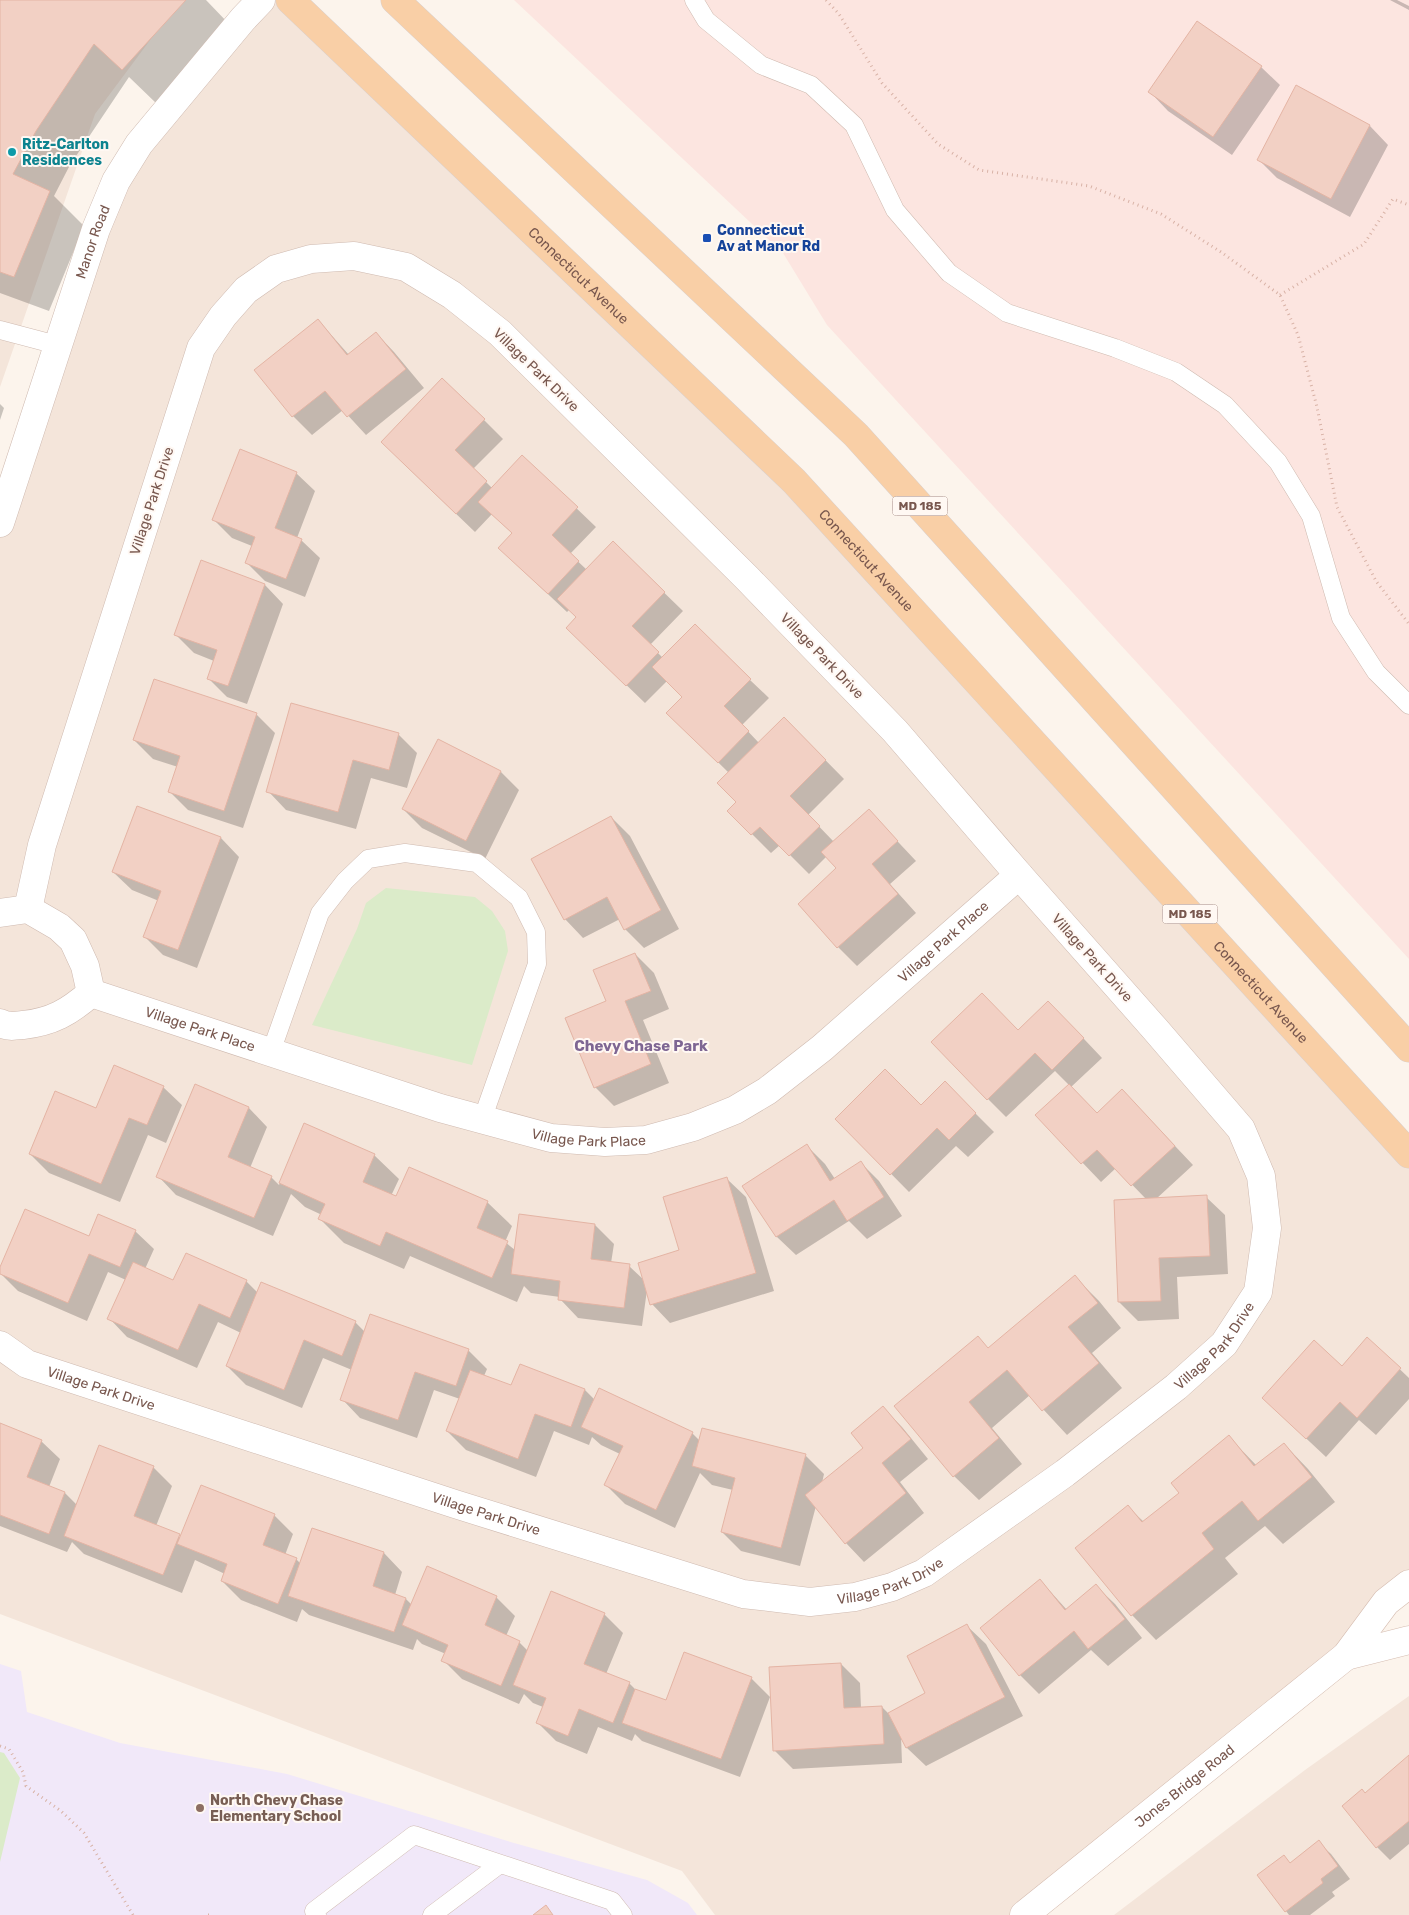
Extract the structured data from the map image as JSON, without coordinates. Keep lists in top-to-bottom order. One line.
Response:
{"streets":{"main road":["Connecticut Avenue","MD 185"],"street":["Manor Road","Village Park Drive","Village Park Place","Jones Bridge Road"]},"crossings":[["Village Park Drive","Village Park Place"]],"districts":["Chevy Chase Park"],"places":{"other":["Ritz-Carlton Residences","North Chevy Chase Elementary School"],"transit":["Connecticut Av at Manor Rd"]}}
